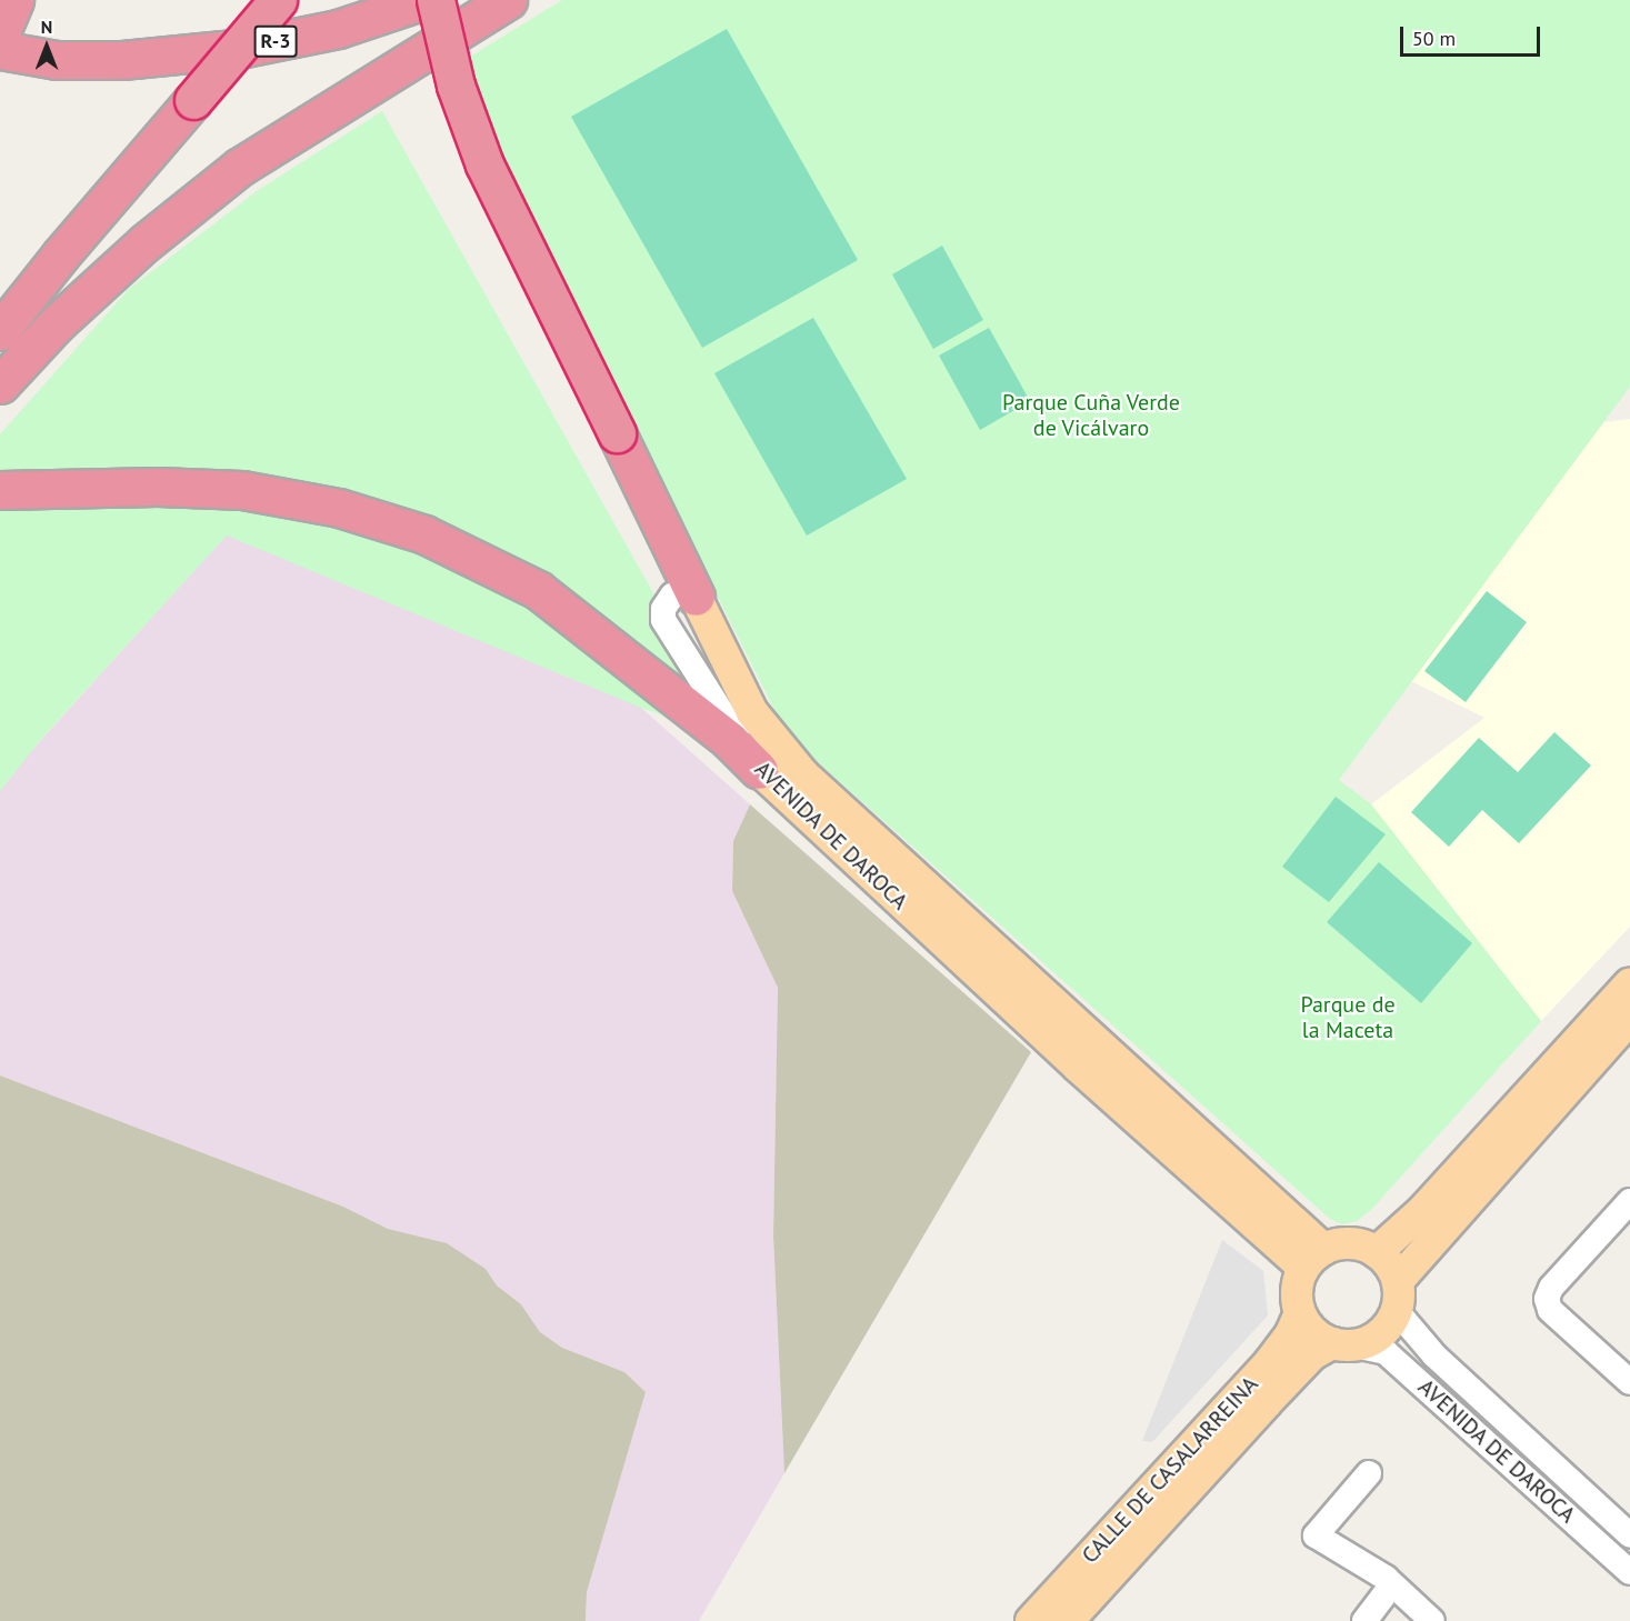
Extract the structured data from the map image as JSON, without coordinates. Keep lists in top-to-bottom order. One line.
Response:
{"streets":{"highway":["R-3"],"main road":["AVENIDA DE DAROCA","CALLE DE CASALARREINA"]},"crossings":[["AVENIDA DE DAROCA","CALLE DE CASALARREINA"]],"parks":["Parque Cuña Verde de Vicálvaro","Parque de la Maceta"],"scale_bar":"50 m","north":"top"}
